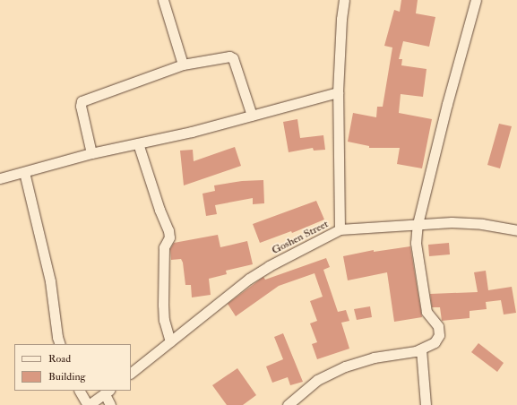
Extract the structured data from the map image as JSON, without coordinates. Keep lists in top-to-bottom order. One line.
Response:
{"streets":{"street":["Goshen Street"]},"legend":["Road","Building"]}
